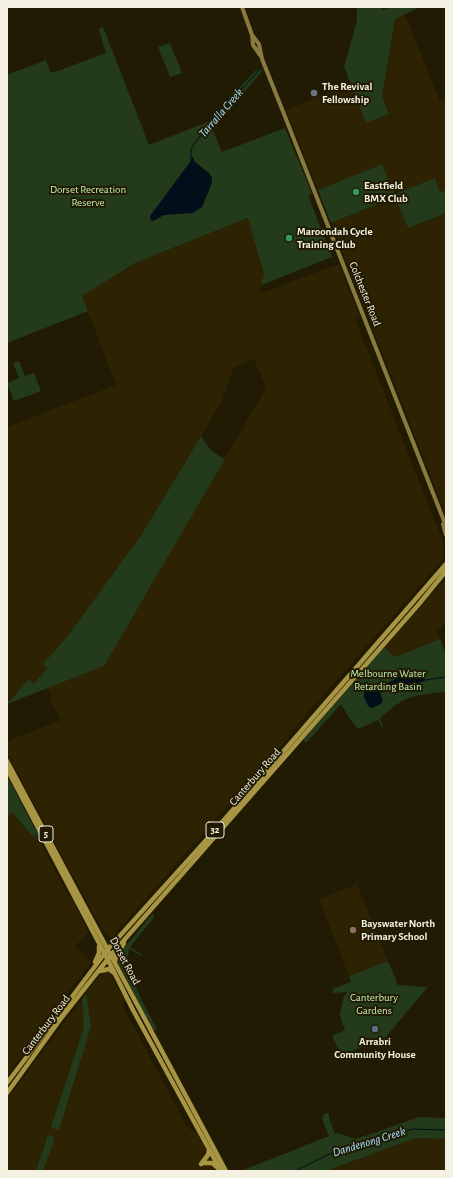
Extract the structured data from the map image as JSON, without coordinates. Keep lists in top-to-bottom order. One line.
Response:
{"streets":{"main road":["Colchester Road","Canterbury Road","32","5","Dorset Road"]},"crossings":[["Canterbury Road","Dorset Road"]],"water":["Tarralla Creek","Dandenong Creek"],"parks":["Dorset Recreation Reserve","Melbourne Water Retarding Basin","Canterbury Gardens"],"places":["The Revival Fellowship","Eastfield BMX Club","Maroondah Cycle Training Club","Bayswater North Primary School","Arrabri Community House"]}
